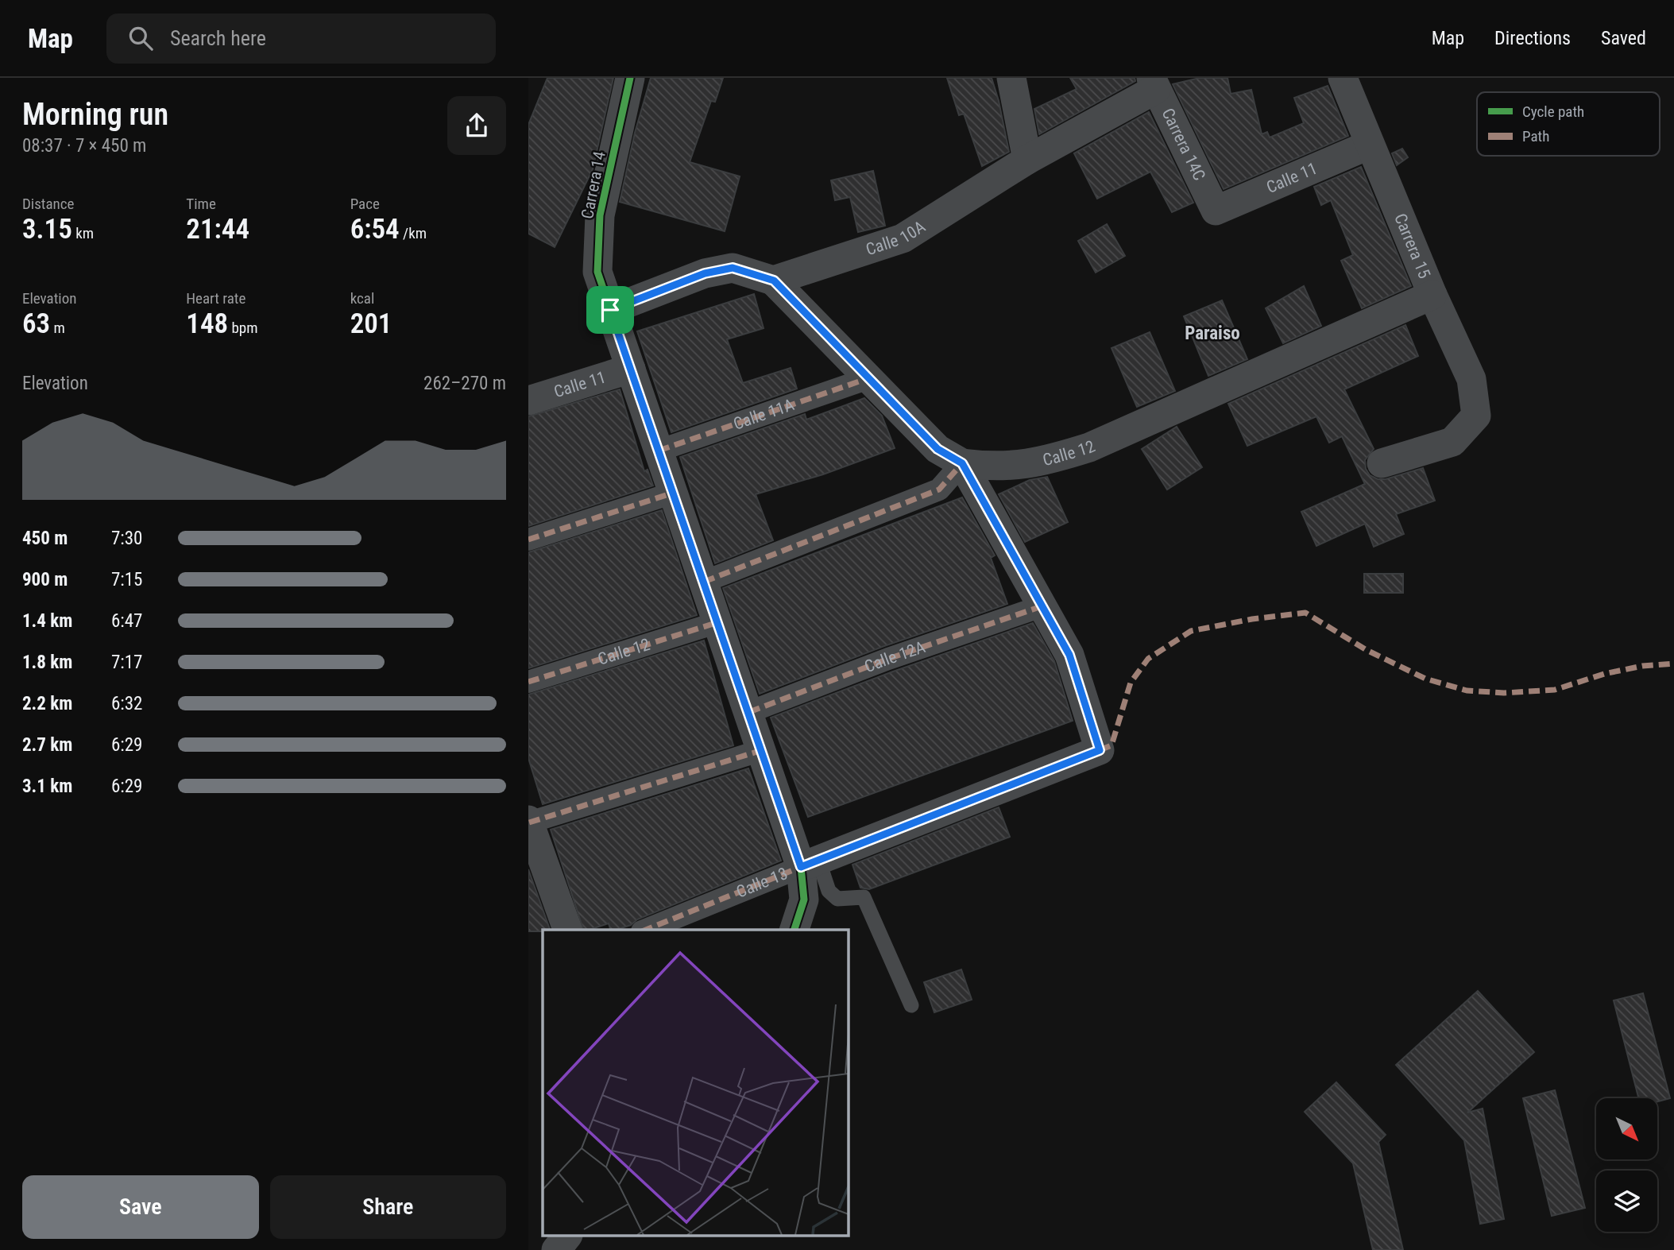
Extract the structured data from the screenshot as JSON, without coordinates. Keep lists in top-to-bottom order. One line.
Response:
{"streets":{"street":["Carrera 14C","Calle 11","Carrera 14","Calle 10A","Carrera 15","Calle 11A","Calle 12","Calle 12A","Calle 13"]},"crossings":[["Carrera 14C","Calle 11"],["Carrera 14C","Calle 10A"],["Calle 11","Carrera 14"],["Calle 11","Carrera 15"],["Carrera 14","Calle 11A"],["Carrera 14","Calle 12"],["Carrera 14","Calle 12A"],["Carrera 14","Calle 13"],["Carrera 15","Calle 12"],["Calle 12A","Calle 13"]],"districts":["Paraiso"],"legend":["Cycle path","Path"],"north":"bottom right","page":{"header":"Map","search":"Search here","nav":["Map","Directions","Saved"],"heading":["Morning run","08:37 · 7 × 450 m"],"stats":[["Distance","3.15 km"],["Time","21:44"],["Pace","6:54 /km"],["Elevation","63 m"],["Heart rate","148 bpm"],["kcal","201"]],"chart":["Elevation","262–270 m"],"list":[{"name":"450 m","note":"7:30"},{"name":"900 m","note":"7:15"},{"name":"1.4 km","note":"6:47"},{"name":"1.8 km","note":"7:17"},{"name":"2.2 km","note":"6:32"},{"name":"2.7 km","note":"6:29"},{"name":"3.1 km","note":"6:29"}],"buttons":["Save","Share"]}}
